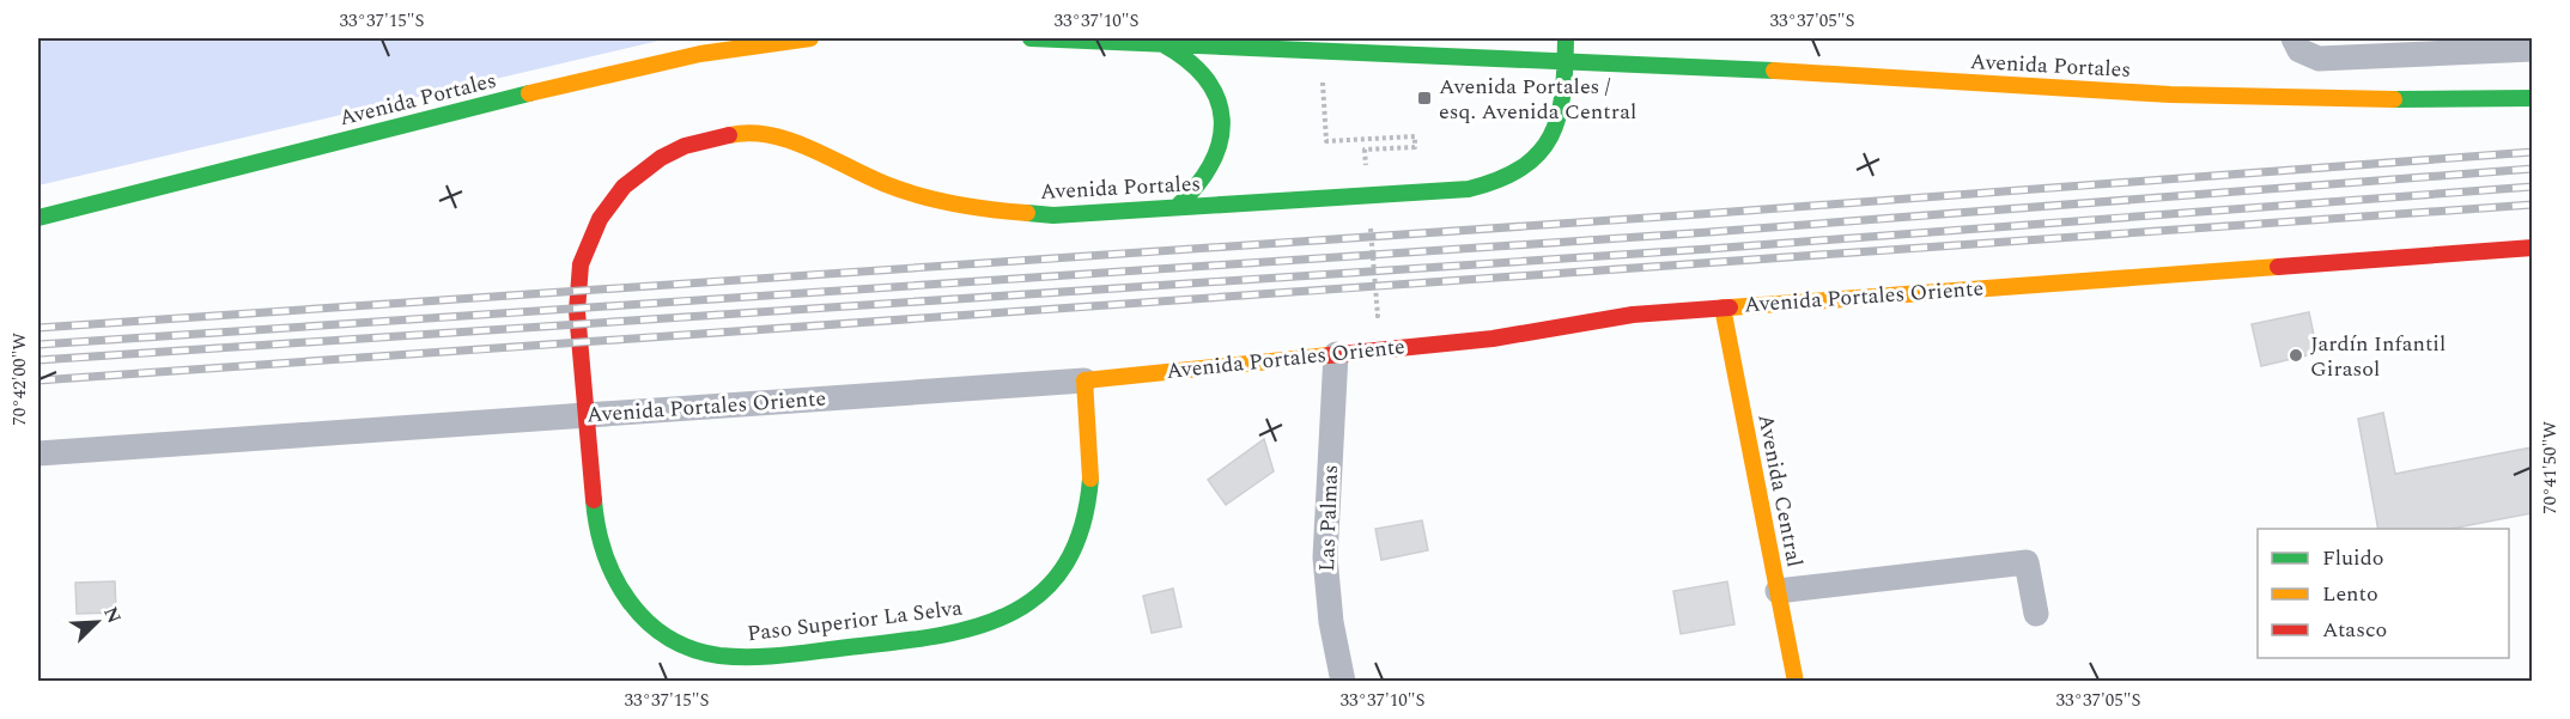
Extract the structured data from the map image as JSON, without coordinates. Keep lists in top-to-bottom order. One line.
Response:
{"streets":{"street":["Avenida Portales","Avenida Portales Oriente","Avenida Central","Las Palmas","Paso Superior La Selva"]},"crossings":[["Avenida Portales","Paso Superior La Selva"],["Avenida Portales Oriente","Avenida Central"],["Avenida Portales Oriente","Las Palmas"],["Avenida Portales Oriente","Paso Superior La Selva"]],"places":{"transit":["Avenida Portales / esq. Avenida Central"],"other":["Jardín Infantil Girasol"]},"legend":["Fluido","Lento","Atasco"],"north":"top right","coordinates":["33°37'15\"S","33°37'10\"S","33°37'05\"S","70°42'00\"W","70°41'50\"W"]}
